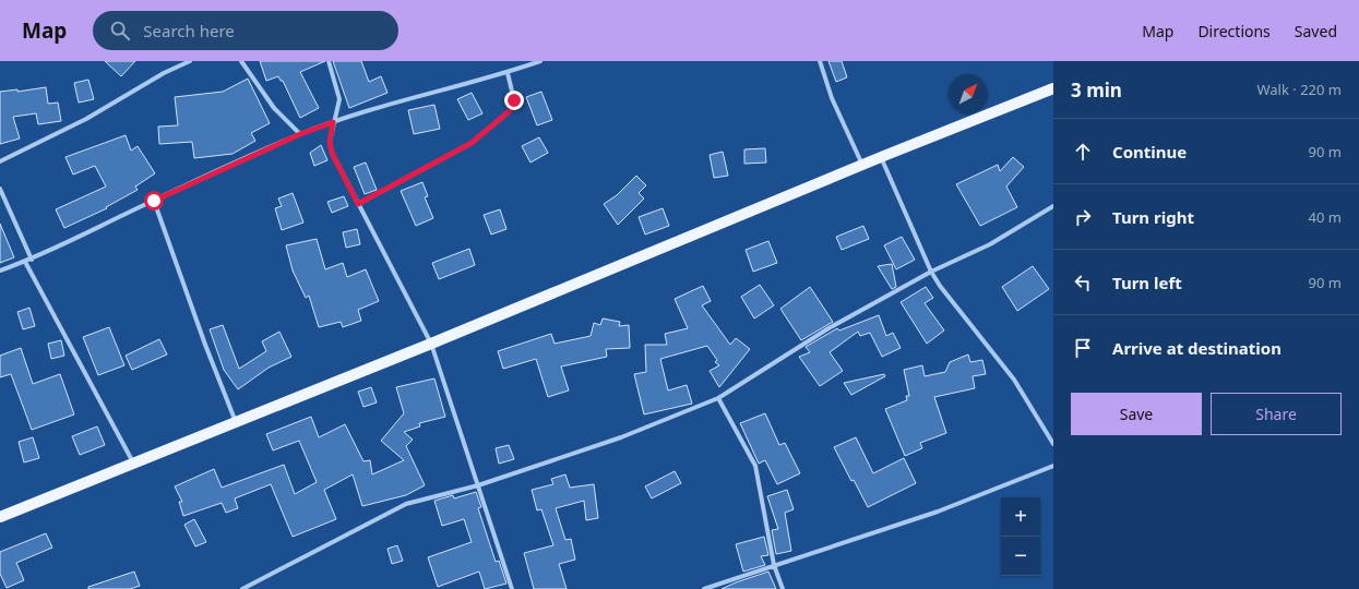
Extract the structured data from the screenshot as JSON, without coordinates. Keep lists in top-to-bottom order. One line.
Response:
{"north":"top right","page":{"header":"Map","search":"Search here","nav":["Map","Directions","Saved"],"heading":["3 min","Walk · 220 m"],"list":[["Continue","90 m"],["Turn right","40 m"],["Turn left","90 m"],"Arrive at destination"],"buttons":["Save","Share"],"map_buttons":["+","−"]}}
